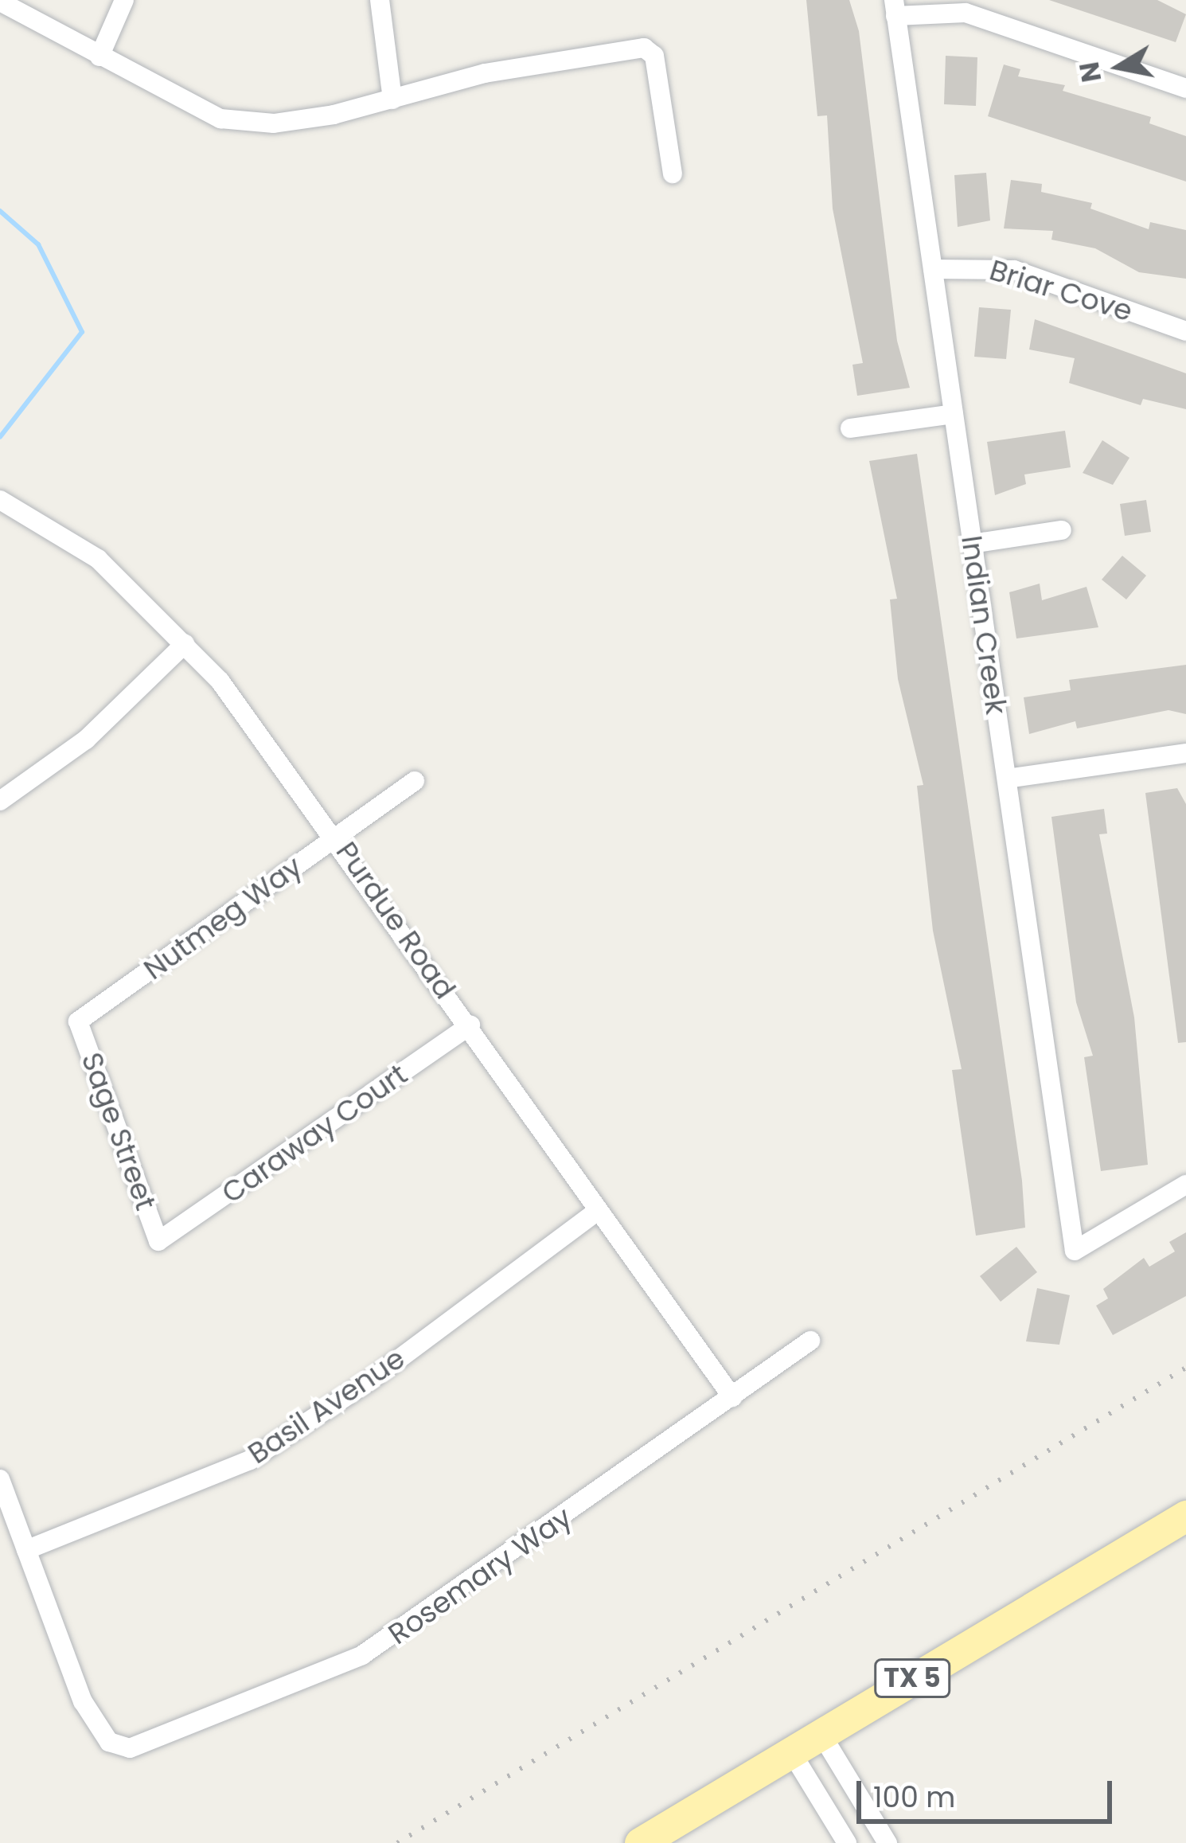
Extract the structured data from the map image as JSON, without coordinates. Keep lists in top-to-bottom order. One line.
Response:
{"streets":{"main road":["TX 5"],"street":["Briar Cove","Indian Creek","Nutmeg Way","Purdue Road","Sage Street","Caraway Court","Basil Avenue","Rosemary Way"]},"crossings":[["Briar Cove","Indian Creek"],["Nutmeg Way","Purdue Road"],["Nutmeg Way","Sage Street"],["Purdue Road","Caraway Court"],["Purdue Road","Basil Avenue"],["Purdue Road","Rosemary Way"],["Sage Street","Caraway Court"],["Basil Avenue","Rosemary Way"]],"scale_bar":"100 m","north":"left"}
